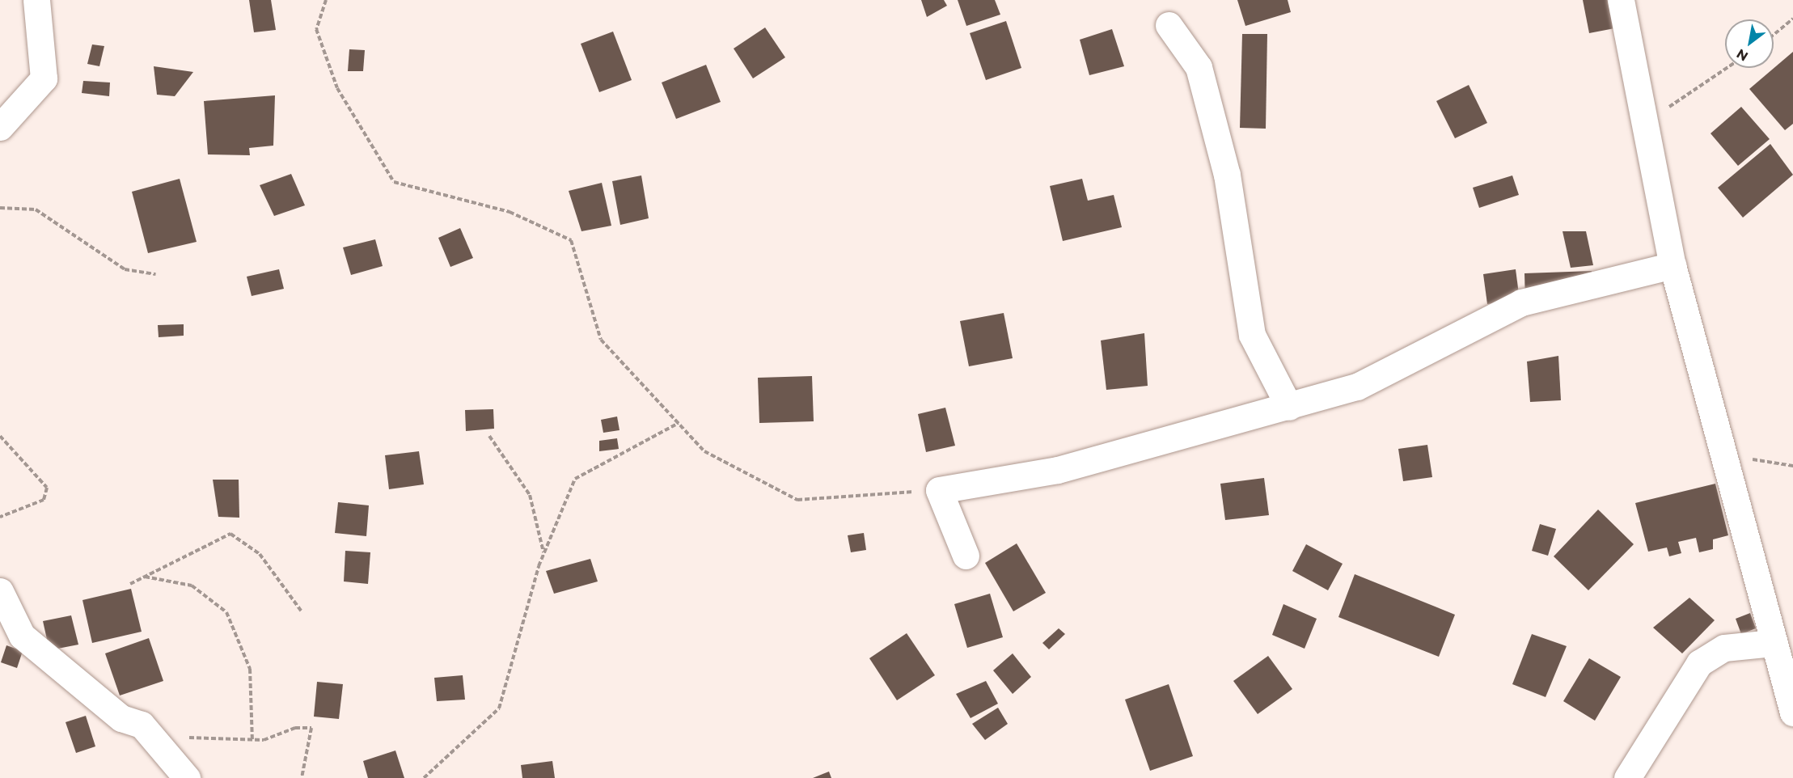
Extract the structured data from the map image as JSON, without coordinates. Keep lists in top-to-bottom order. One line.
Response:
{"north":"bottom left"}
